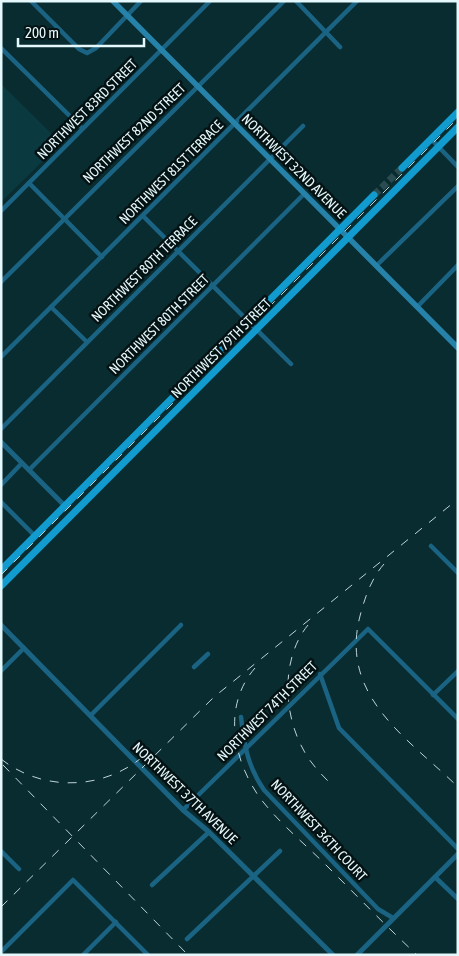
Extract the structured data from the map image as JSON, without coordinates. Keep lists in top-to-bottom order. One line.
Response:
{"streets":{"main road":["NORTHWEST 32ND AVENUE","NORTHWEST 79TH STREET"],"street":["NORTHWEST 83RD STREET","NORTHWEST 82ND STREET","NORTHWEST 81ST TERRACE","NORTHWEST 80TH TERRACE","NORTHWEST 80TH STREET","NORTHWEST 74TH STREET","NORTHWEST 37TH AVENUE","NORTHWEST 36TH COURT"]},"crossings":[["NORTHWEST 83RD STREET","NORTHWEST 32ND AVENUE"],["NORTHWEST 82ND STREET","NORTHWEST 32ND AVENUE"],["NORTHWEST 32ND AVENUE","NORTHWEST 81ST TERRACE"],["NORTHWEST 32ND AVENUE","NORTHWEST 80TH TERRACE"],["NORTHWEST 32ND AVENUE","NORTHWEST 80TH STREET"],["NORTHWEST 32ND AVENUE","NORTHWEST 79TH STREET"],["NORTHWEST 74TH STREET","NORTHWEST 37TH AVENUE"],["NORTHWEST 74TH STREET","NORTHWEST 36TH COURT"]],"scale_bar":"200 m"}
